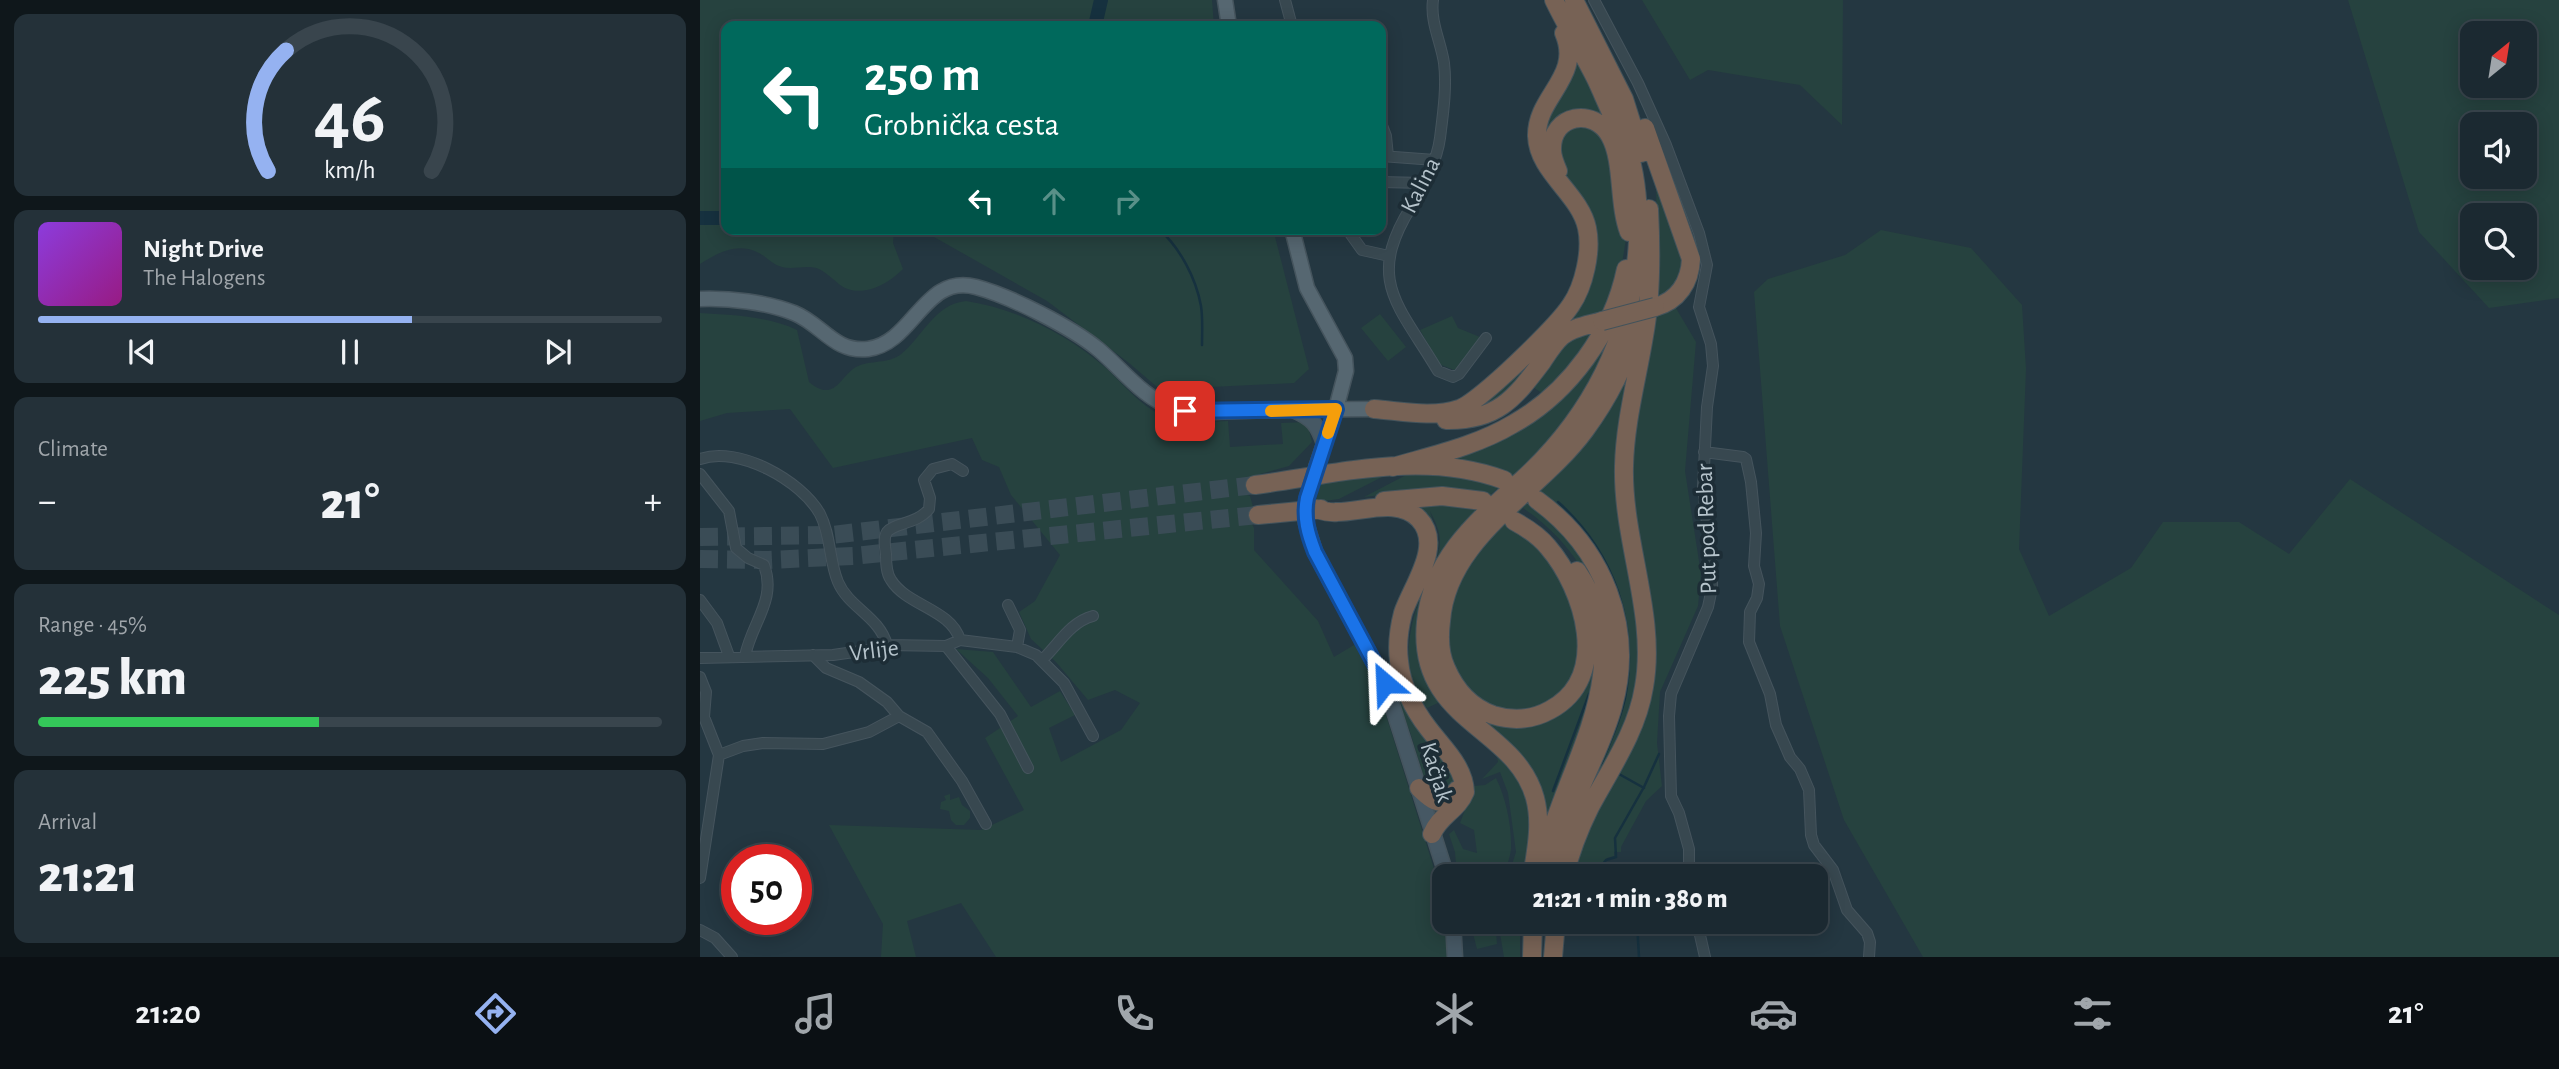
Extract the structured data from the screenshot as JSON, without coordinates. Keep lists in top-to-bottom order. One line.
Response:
{"streets":{"main road":["Kačjak"],"street":["Kalina","Put pod Rebar","Vrlije"]},"north":"top right","page":{"turn":["250 m","Grobnička cesta"],"song":["Night Drive","The Halogens"],"tile":["Climate",["Range · 45%","225 km"],["Arrival","21:21"]],"heat":["−","21°","+"],"limit":"50","trip":"21:21 · 1 min · 380 m","tabs":["21:20","21°"],"gauge":["46","km/h"]}}
